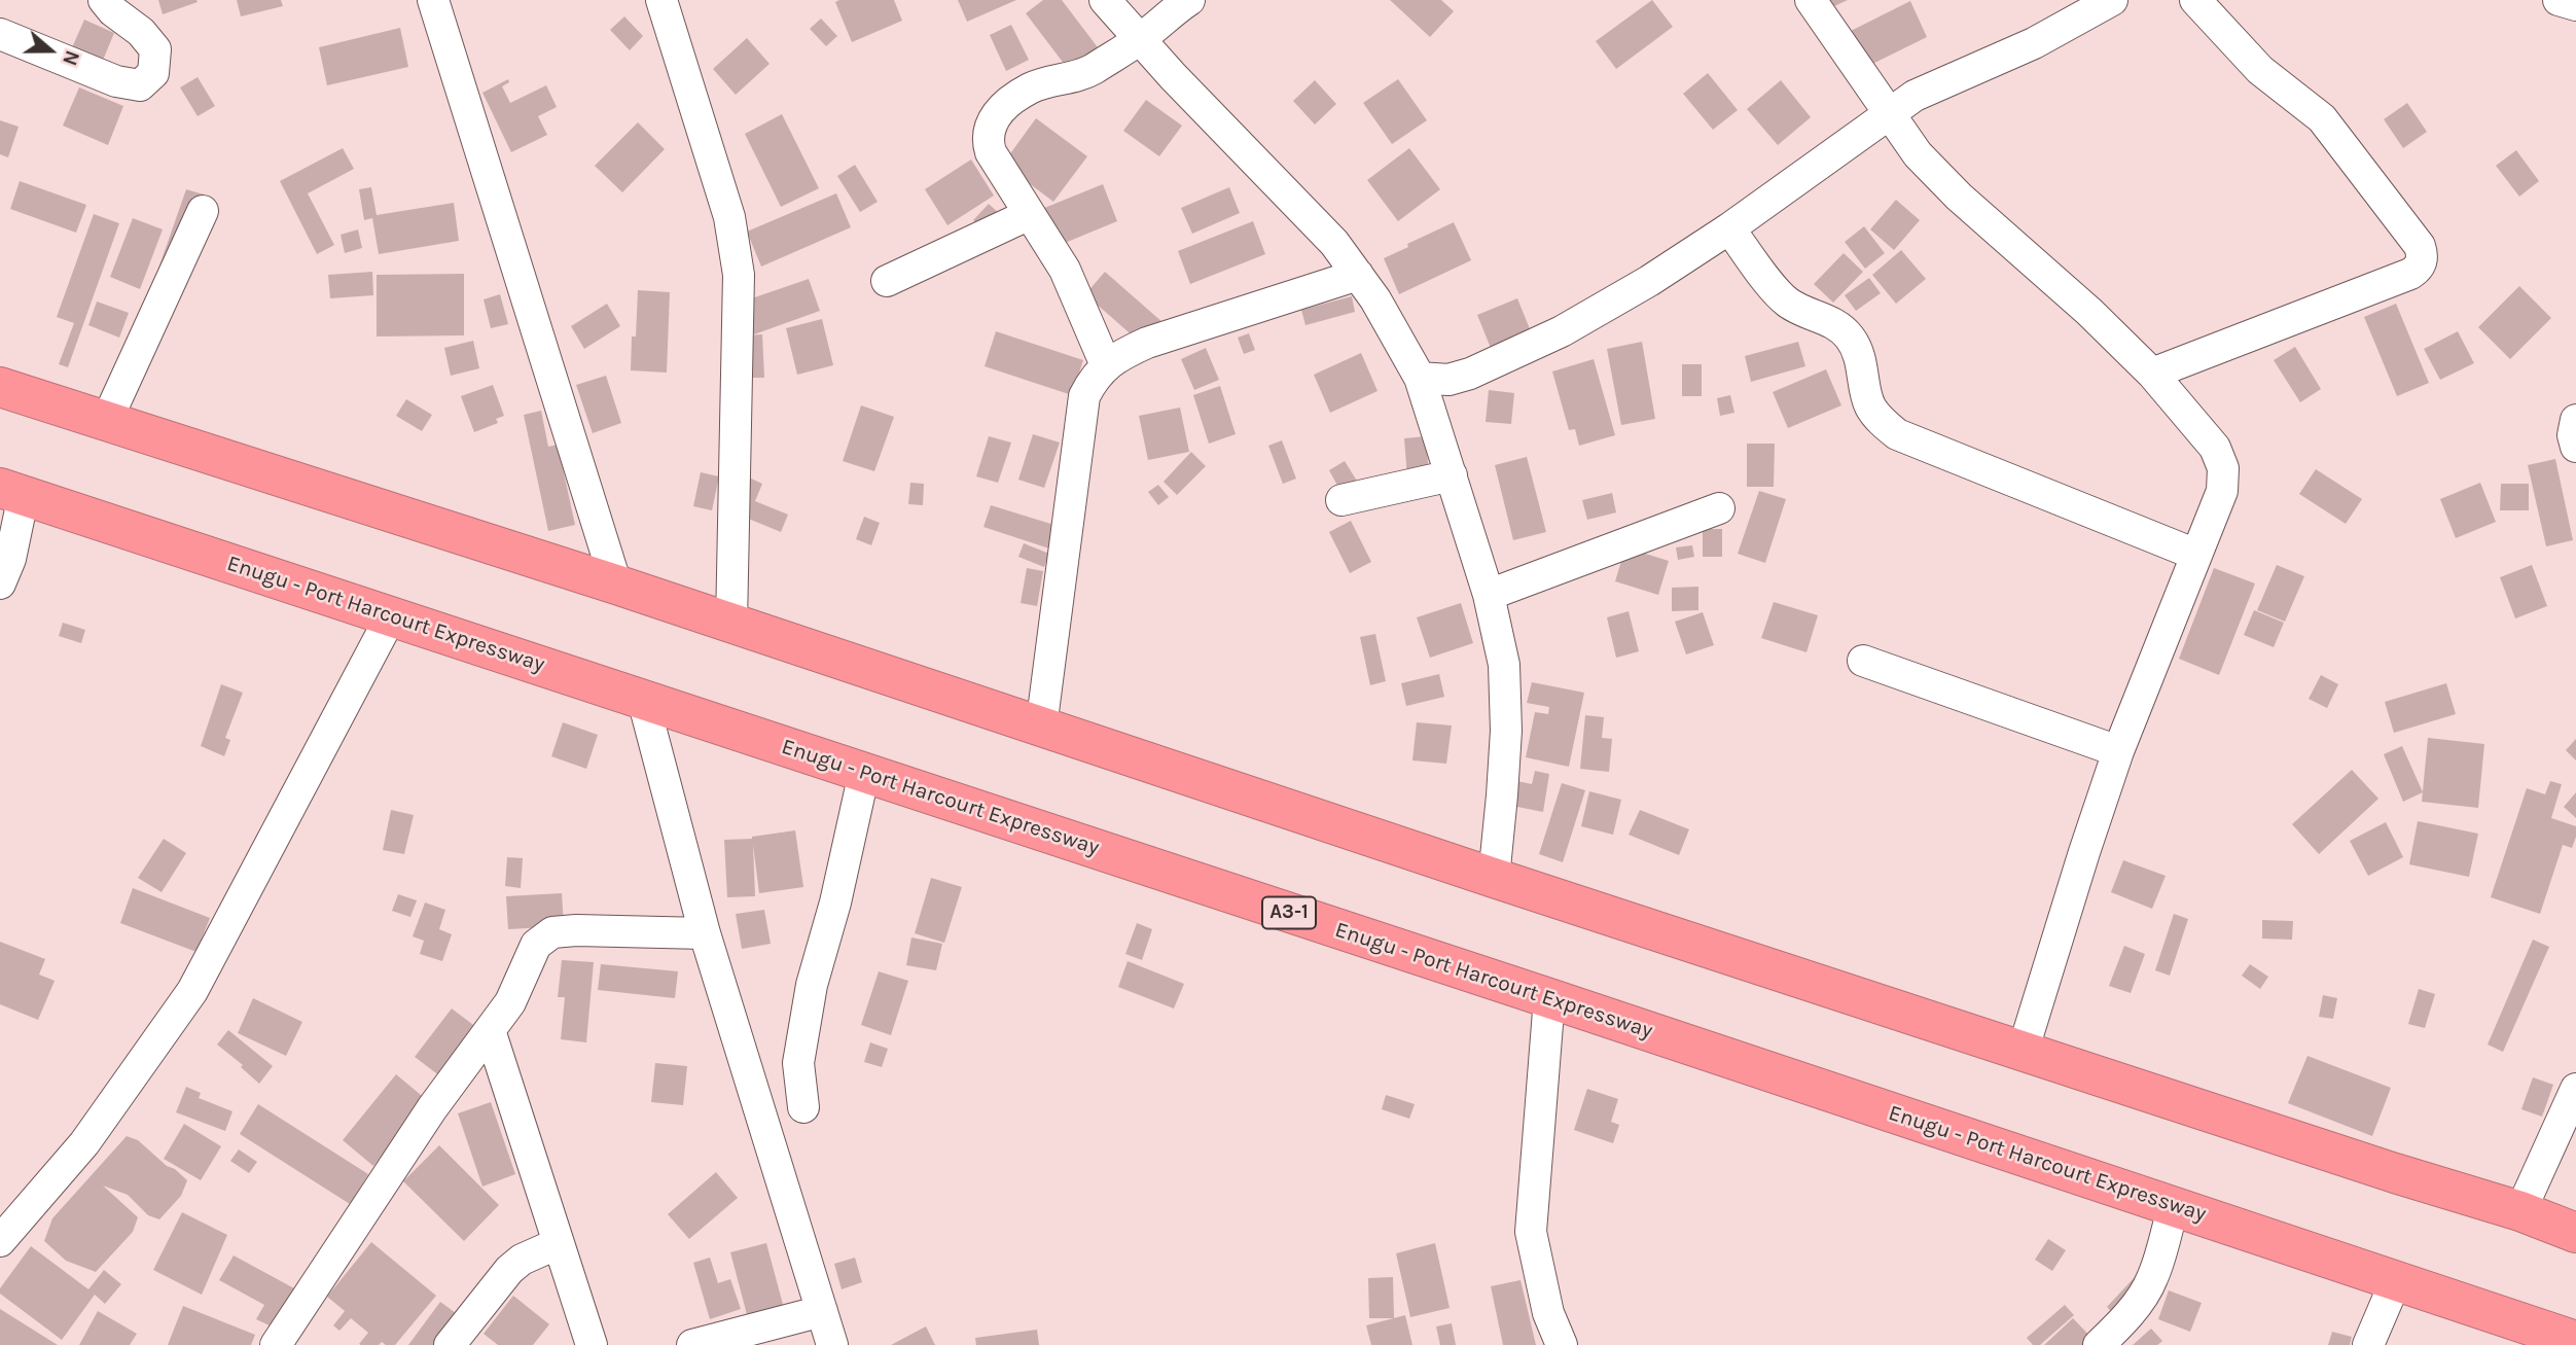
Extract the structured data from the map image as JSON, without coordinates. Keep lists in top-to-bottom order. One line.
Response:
{"streets":{"highway":["Enugu - Port Harcourt Expressway","A3-1"]},"north":"right"}
